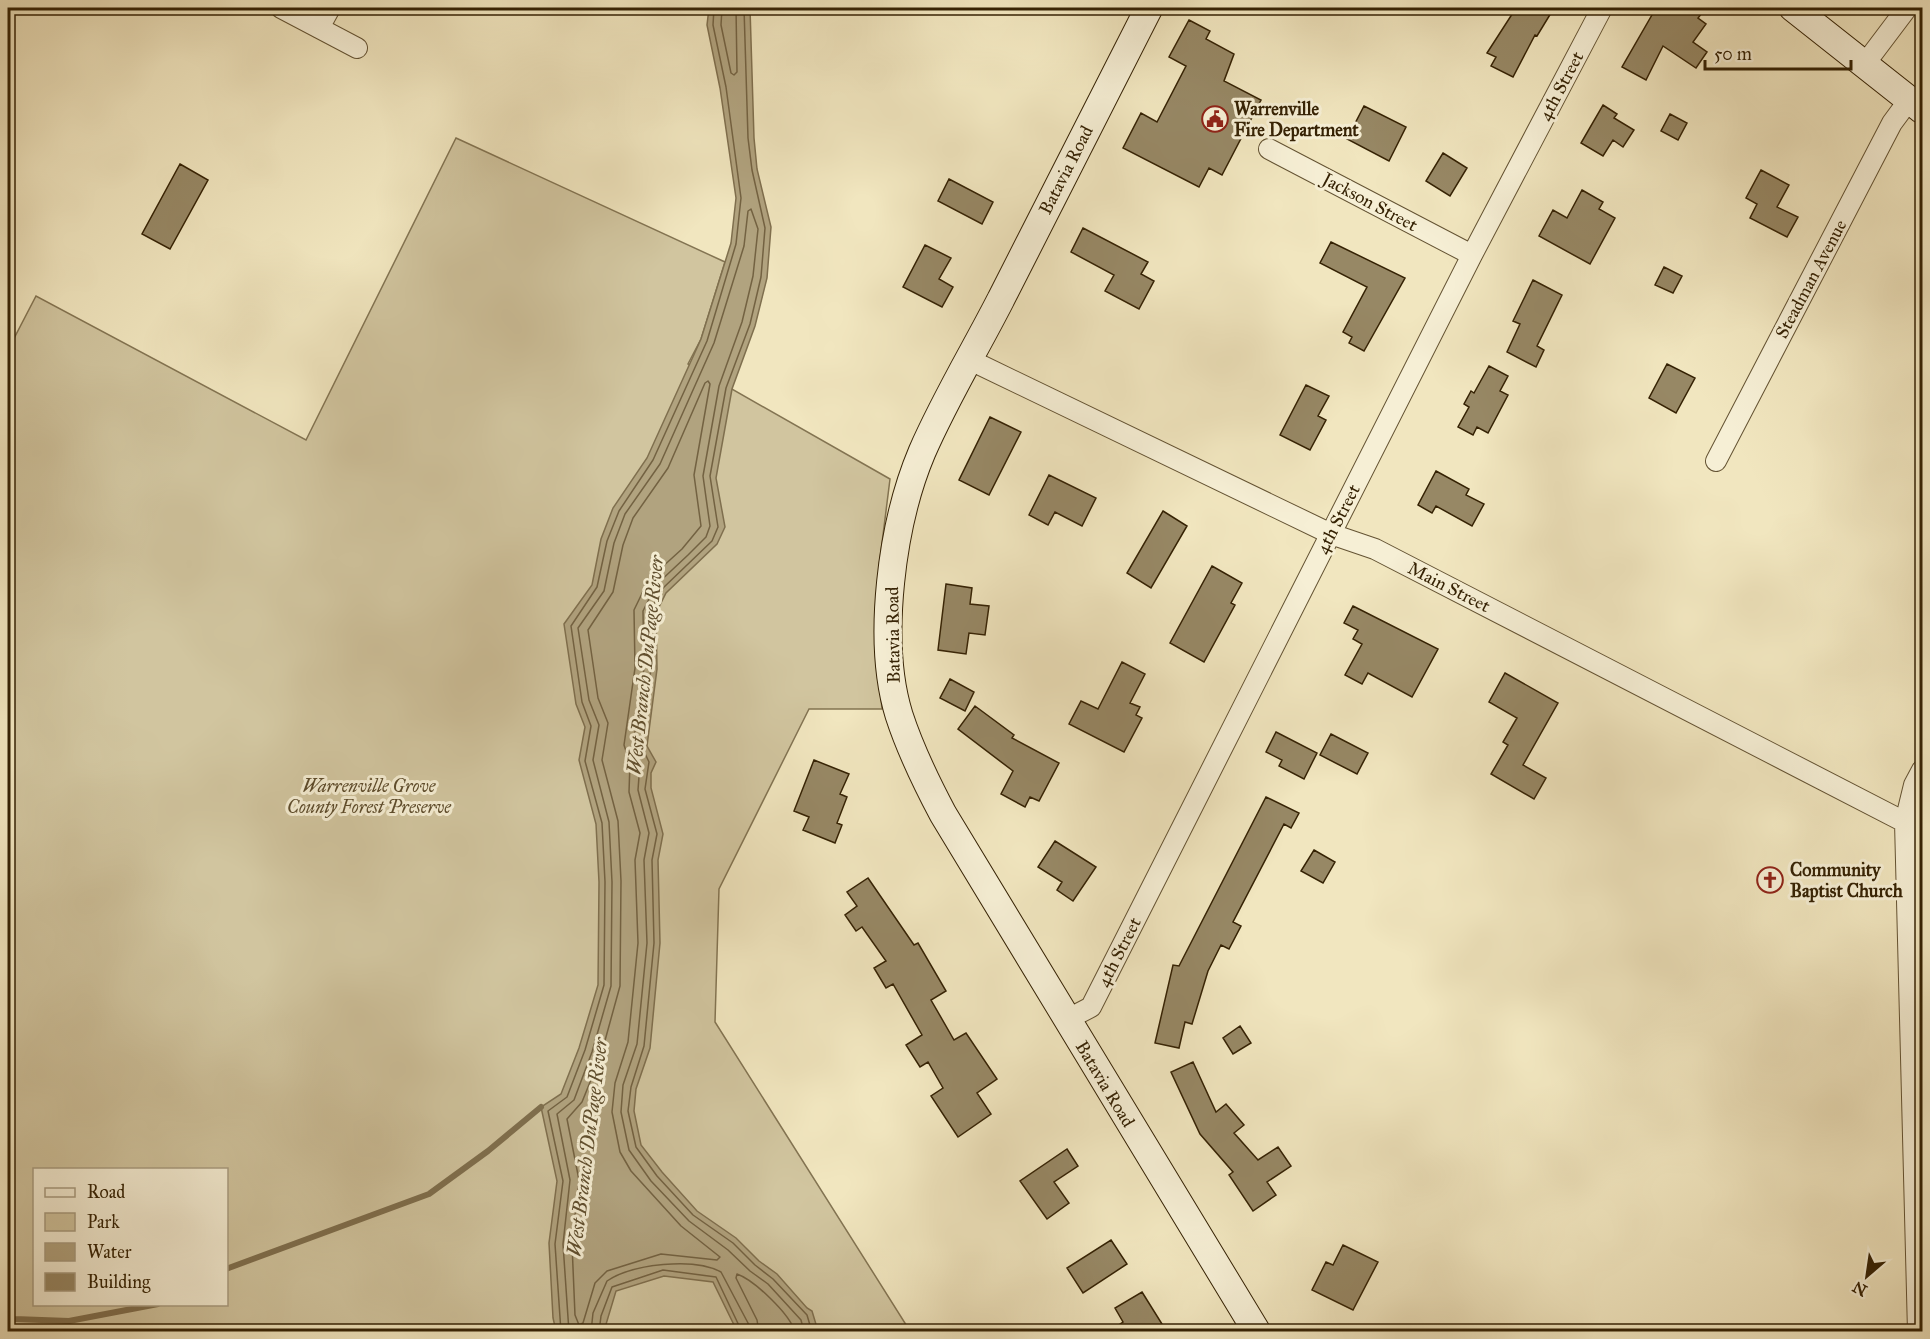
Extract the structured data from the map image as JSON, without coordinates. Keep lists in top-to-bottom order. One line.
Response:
{"streets":{"main road":["Batavia Road"],"street":["4th Street","Jackson Street","Steadman Avenue","Main Street"]},"crossings":[["4th Street","Batavia Road"],["4th Street","Jackson Street"],["4th Street","Main Street"],["Batavia Road","Main Street"]],"water":["West Branch DuPage River"],"parks":["Warrenville Grove County Forest Preserve"],"places":{"public building":["Warrenville Fire Department"],"church":["Community Baptist Church"]},"legend":["Road","Park","Water","Building"],"scale_bar":"50 m","north":"bottom left"}
